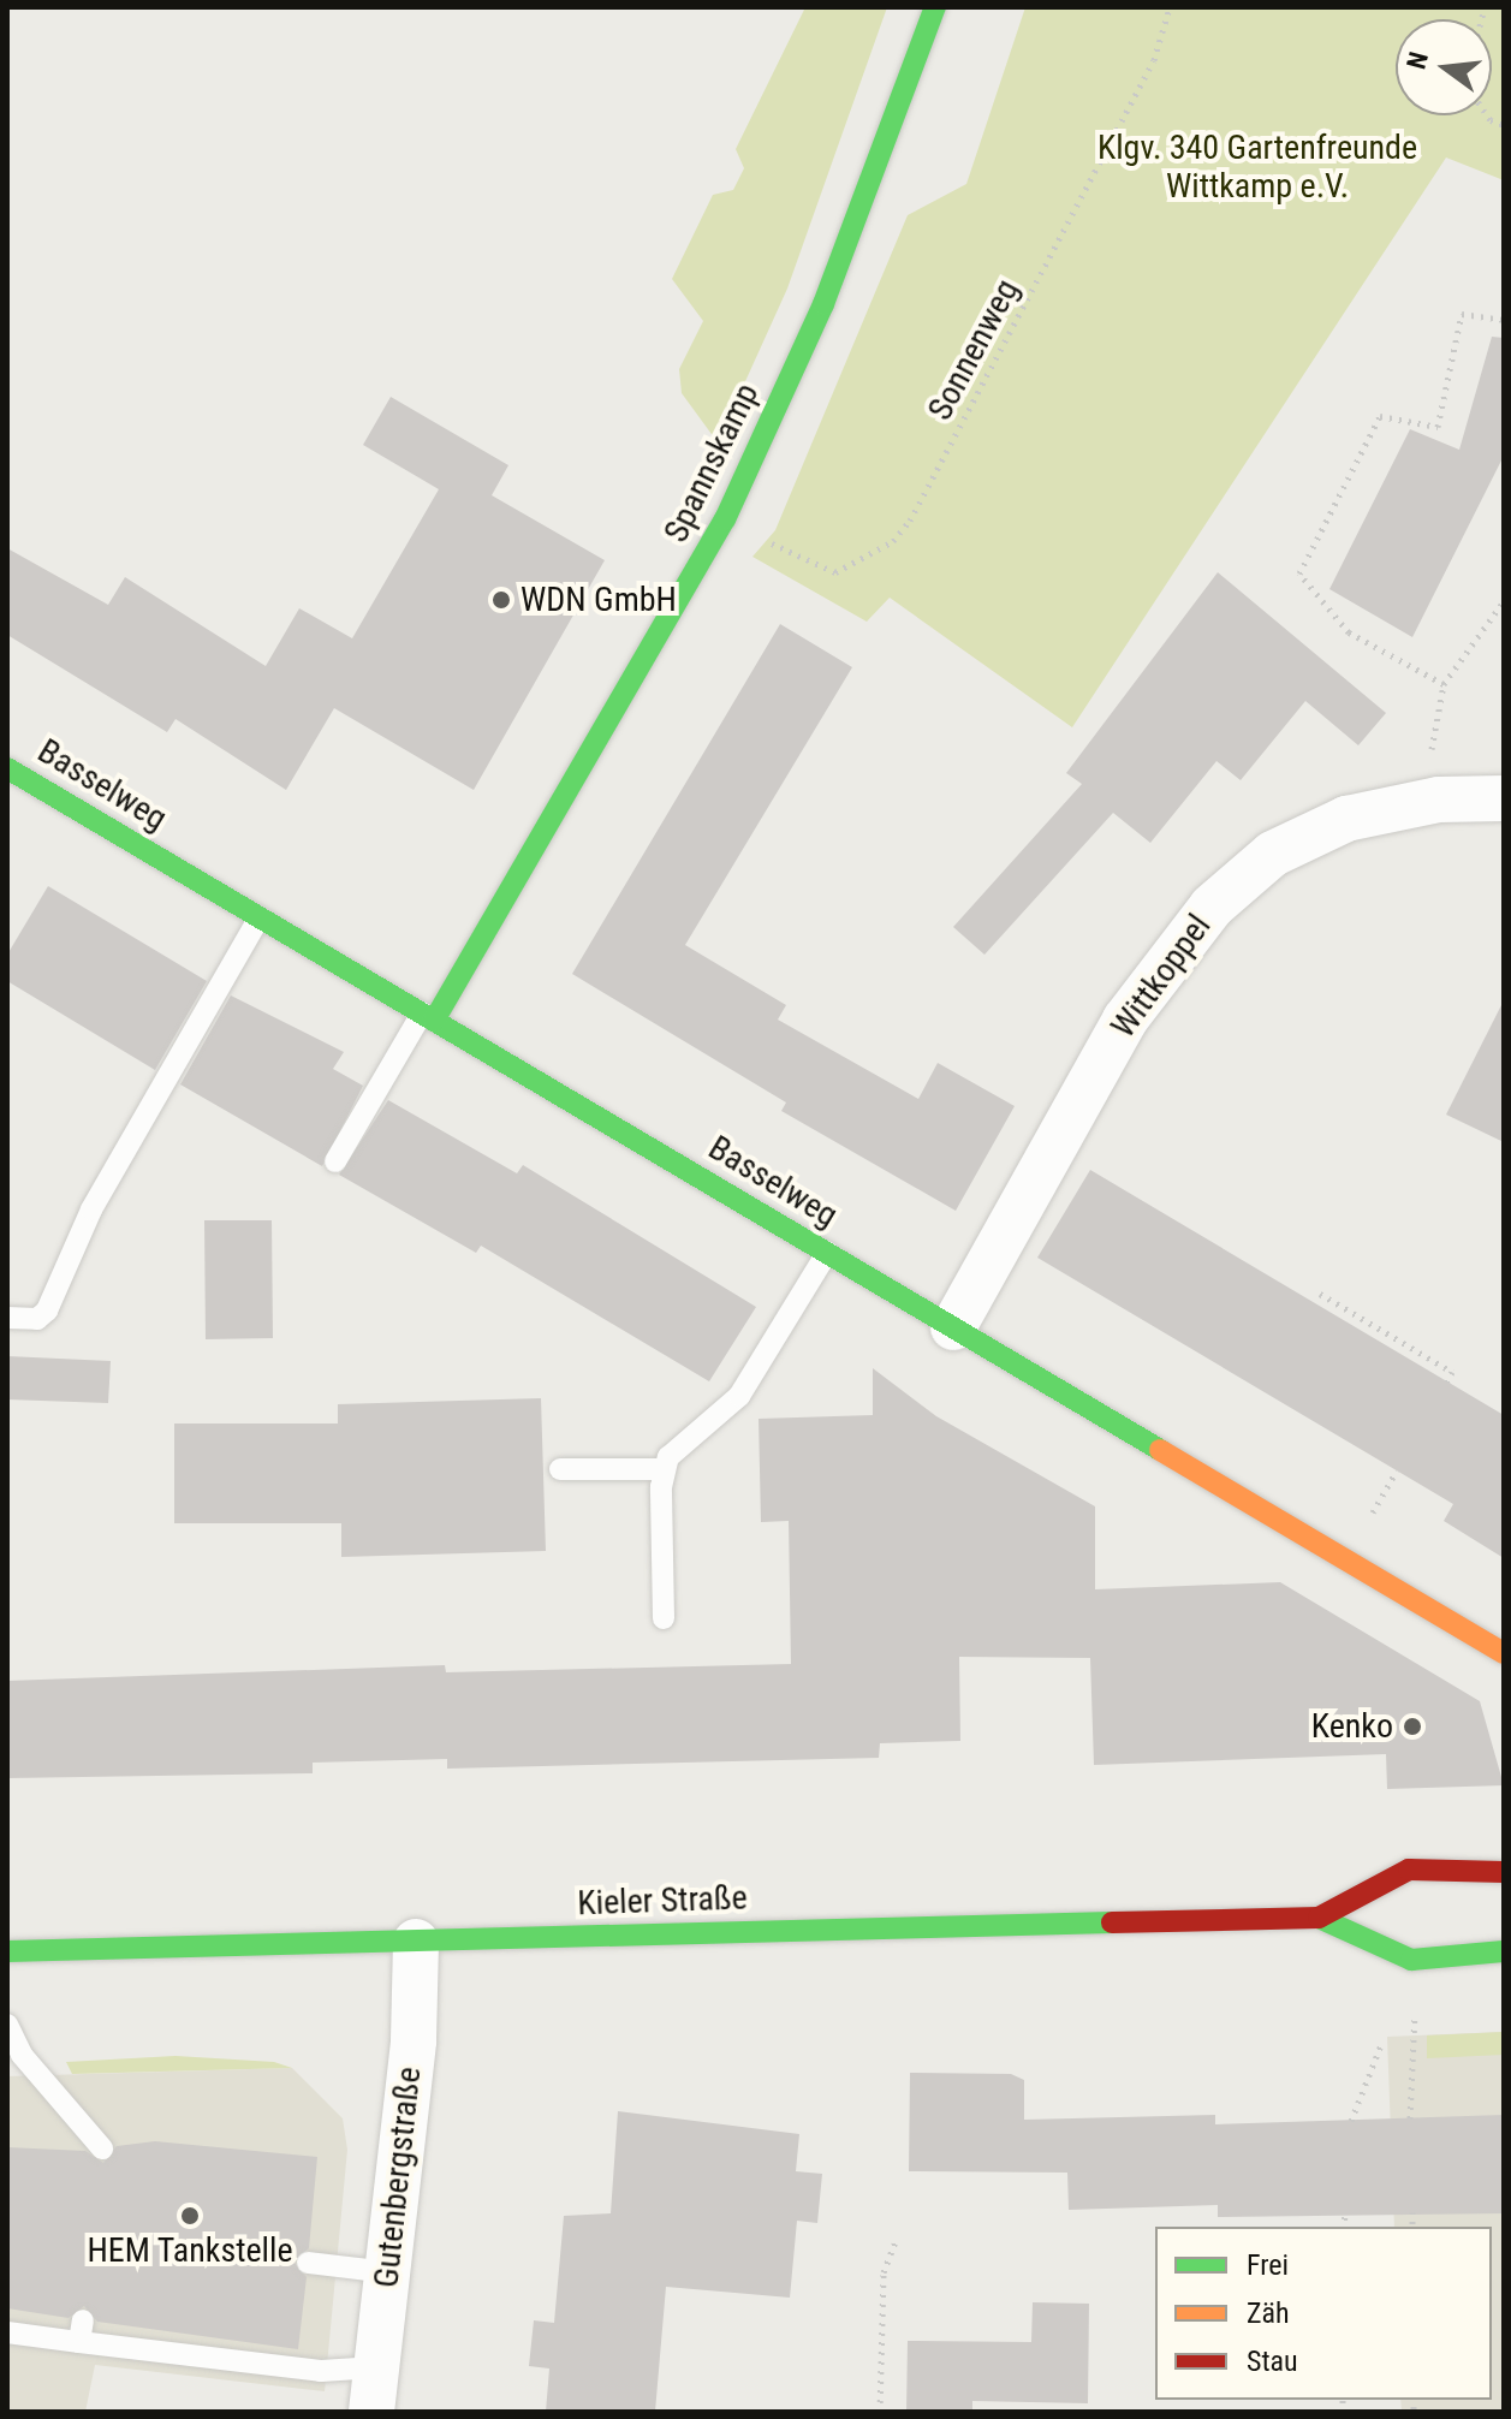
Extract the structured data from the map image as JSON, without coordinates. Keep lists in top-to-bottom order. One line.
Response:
{"streets":{"street":["Spannskamp","Basselweg","Wittkoppel","Kieler Straße","Gutenbergstraße"],"path":["Sonnenweg"]},"crossings":[["Sonnenweg","Spannskamp"],["Spannskamp","Basselweg"],["Basselweg","Wittkoppel"],["Kieler Straße","Gutenbergstraße"]],"parks":["Klgv. 340 Gartenfreunde Wittkamp e.V."],"places":["WDN GmbH","Kenko","HEM Tankstelle"],"legend":["Frei","Zäh","Stau"],"north":"left"}
